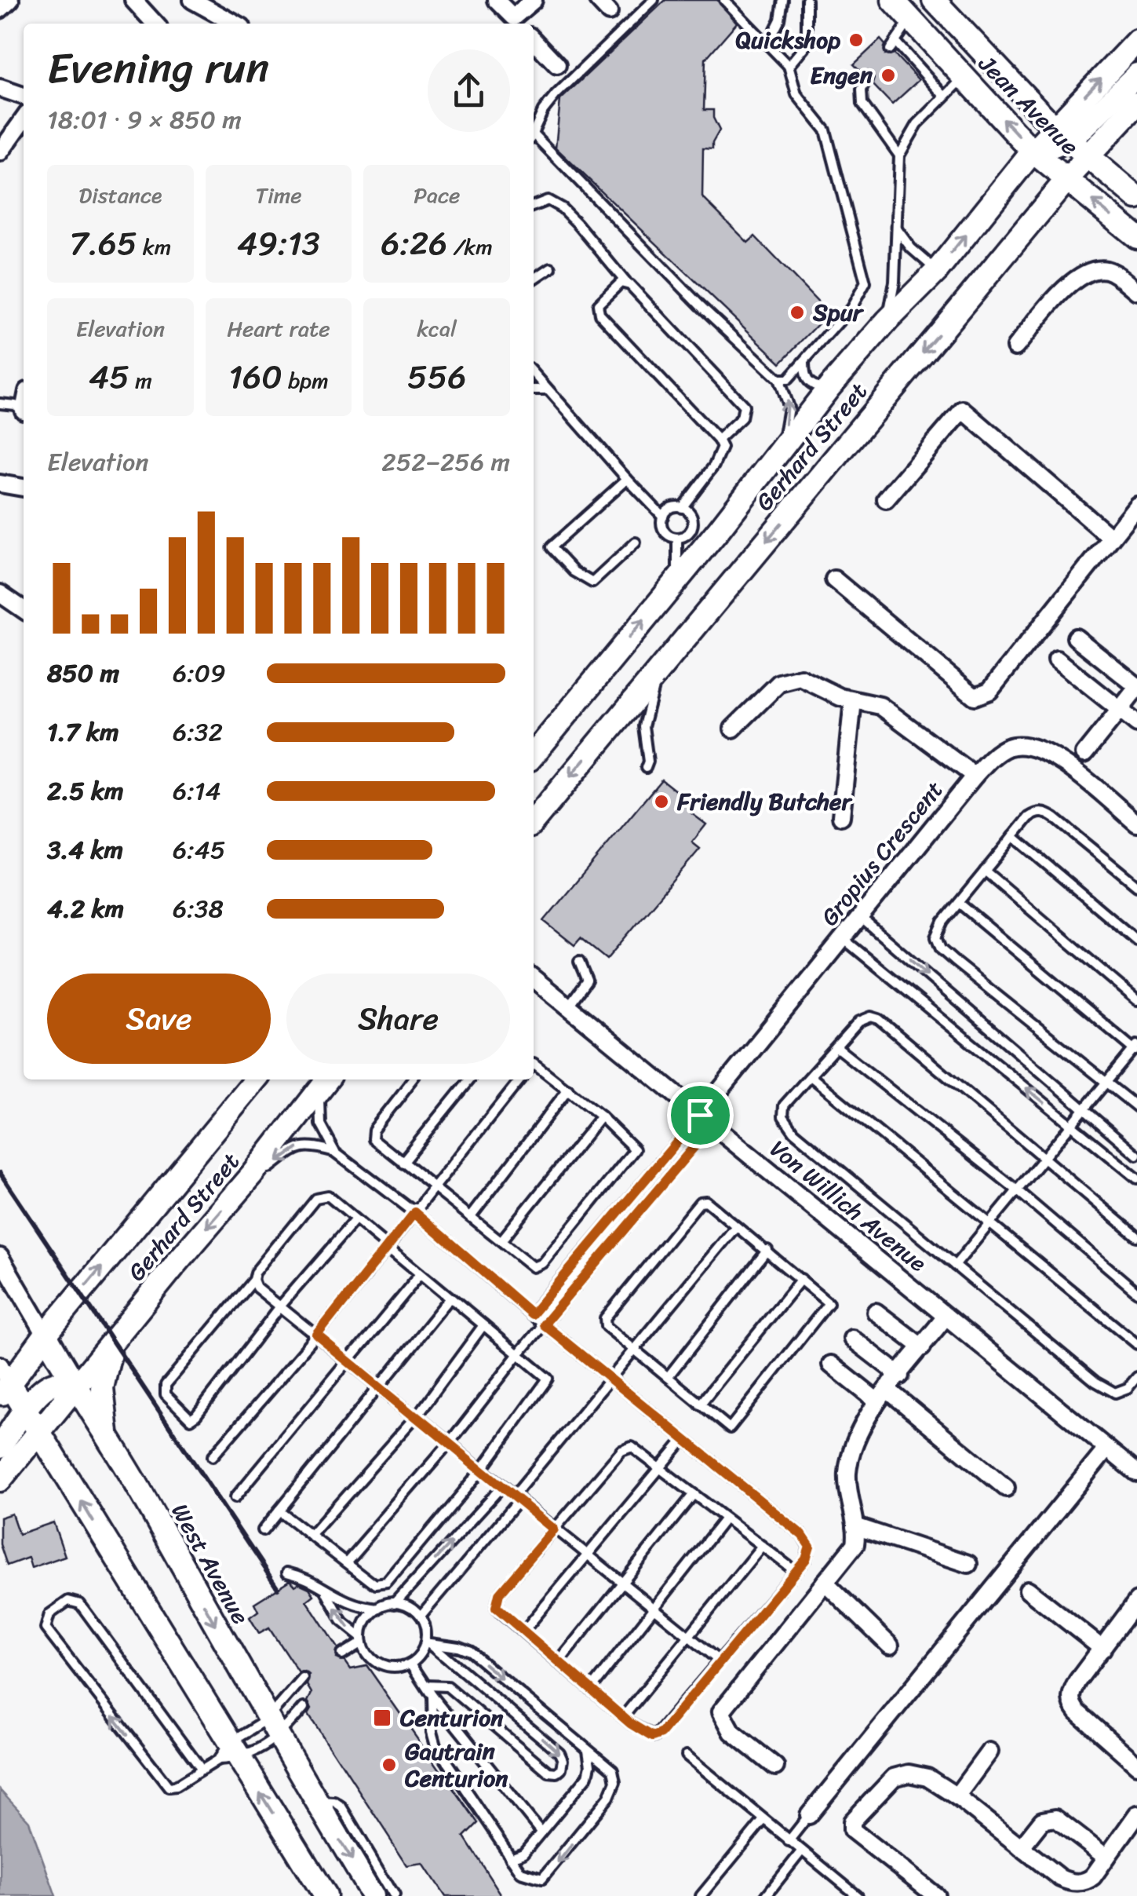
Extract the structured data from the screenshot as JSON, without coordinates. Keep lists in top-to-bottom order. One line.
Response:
{"streets":{"street":["Jean Avenue","Gerhard Street","Gropius Crescent","Von Willich Avenue","West Avenue"]},"crossings":[["Jean Avenue","Gerhard Street"],["Gerhard Street","West Avenue"],["Gropius Crescent","Von Willich Avenue"]],"places":{"other":["Quickshop","Engen","Spur","Friendly Butcher","Gautrain Centurion"],"transit":["Centurion"]},"page":{"heading":["Evening run","18:01 · 9 × 850 m"],"stats":[["Distance","7.65 km"],["Time","49:13"],["Pace","6:26 /km"],["Elevation","45 m"],["Heart rate","160 bpm"],["kcal","556"]],"chart":["Elevation","252–256 m"],"list":[{"name":"850 m","note":"6:09"},{"name":"1.7 km","note":"6:32"},{"name":"2.5 km","note":"6:14"},{"name":"3.4 km","note":"6:45"},{"name":"4.2 km","note":"6:38"}],"buttons":["Save","Share"]}}
